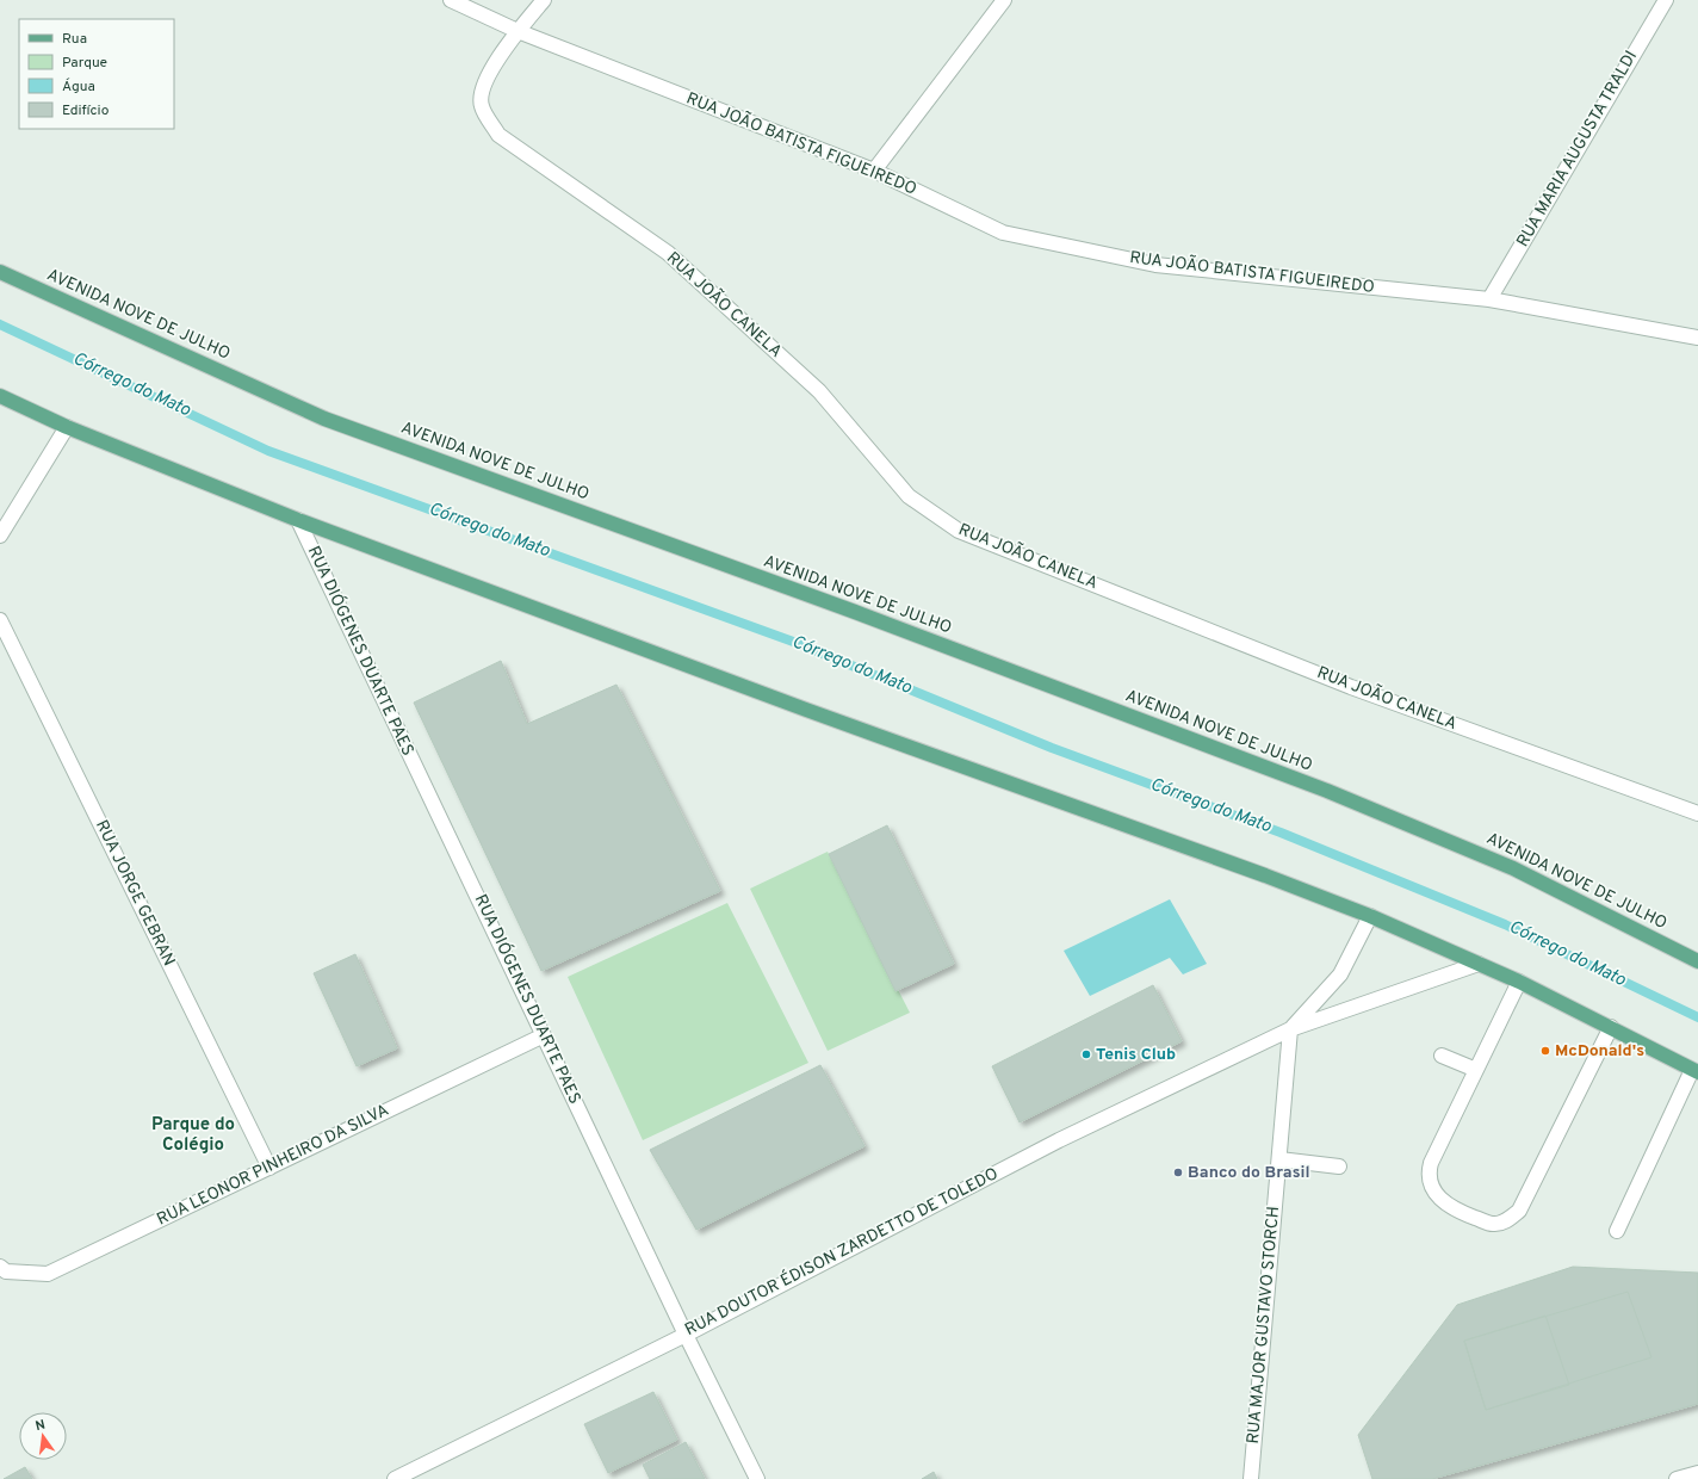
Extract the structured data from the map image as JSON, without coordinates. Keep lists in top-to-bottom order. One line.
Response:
{"streets":{"main road":["AVENIDA NOVE DE JULHO"],"street":["RUA JOÃO BATISTA FIGUEIREDO","RUA MARIA AUGUSTA TRALDI","RUA JOÃO CANELA","RUA DIÓGENES DUARTE PAES","RUA JORGE GEBRAN","RUA LEONOR PINHEIRO DA SILVA","RUA DOUTOR ÉDISON ZARDETTO DE TOLEDO","RUA MAJOR GUSTAVO STORCH"]},"crossings":[["RUA JOÃO BATISTA FIGUEIREDO","RUA MARIA AUGUSTA TRALDI"],["RUA JOÃO BATISTA FIGUEIREDO","RUA JOÃO CANELA"],["RUA DIÓGENES DUARTE PAES","RUA LEONOR PINHEIRO DA SILVA"],["RUA DIÓGENES DUARTE PAES","RUA DOUTOR ÉDISON ZARDETTO DE TOLEDO"],["RUA JORGE GEBRAN","RUA LEONOR PINHEIRO DA SILVA"],["RUA DOUTOR ÉDISON ZARDETTO DE TOLEDO","RUA MAJOR GUSTAVO STORCH"]],"districts":["Parque do Colégio"],"water":["Córrego do Mato"],"places":["McDonald's","Tenis Club","Banco do Brasil"],"legend":["Rua","Parque","Água","Edifício"],"north":"top"}
